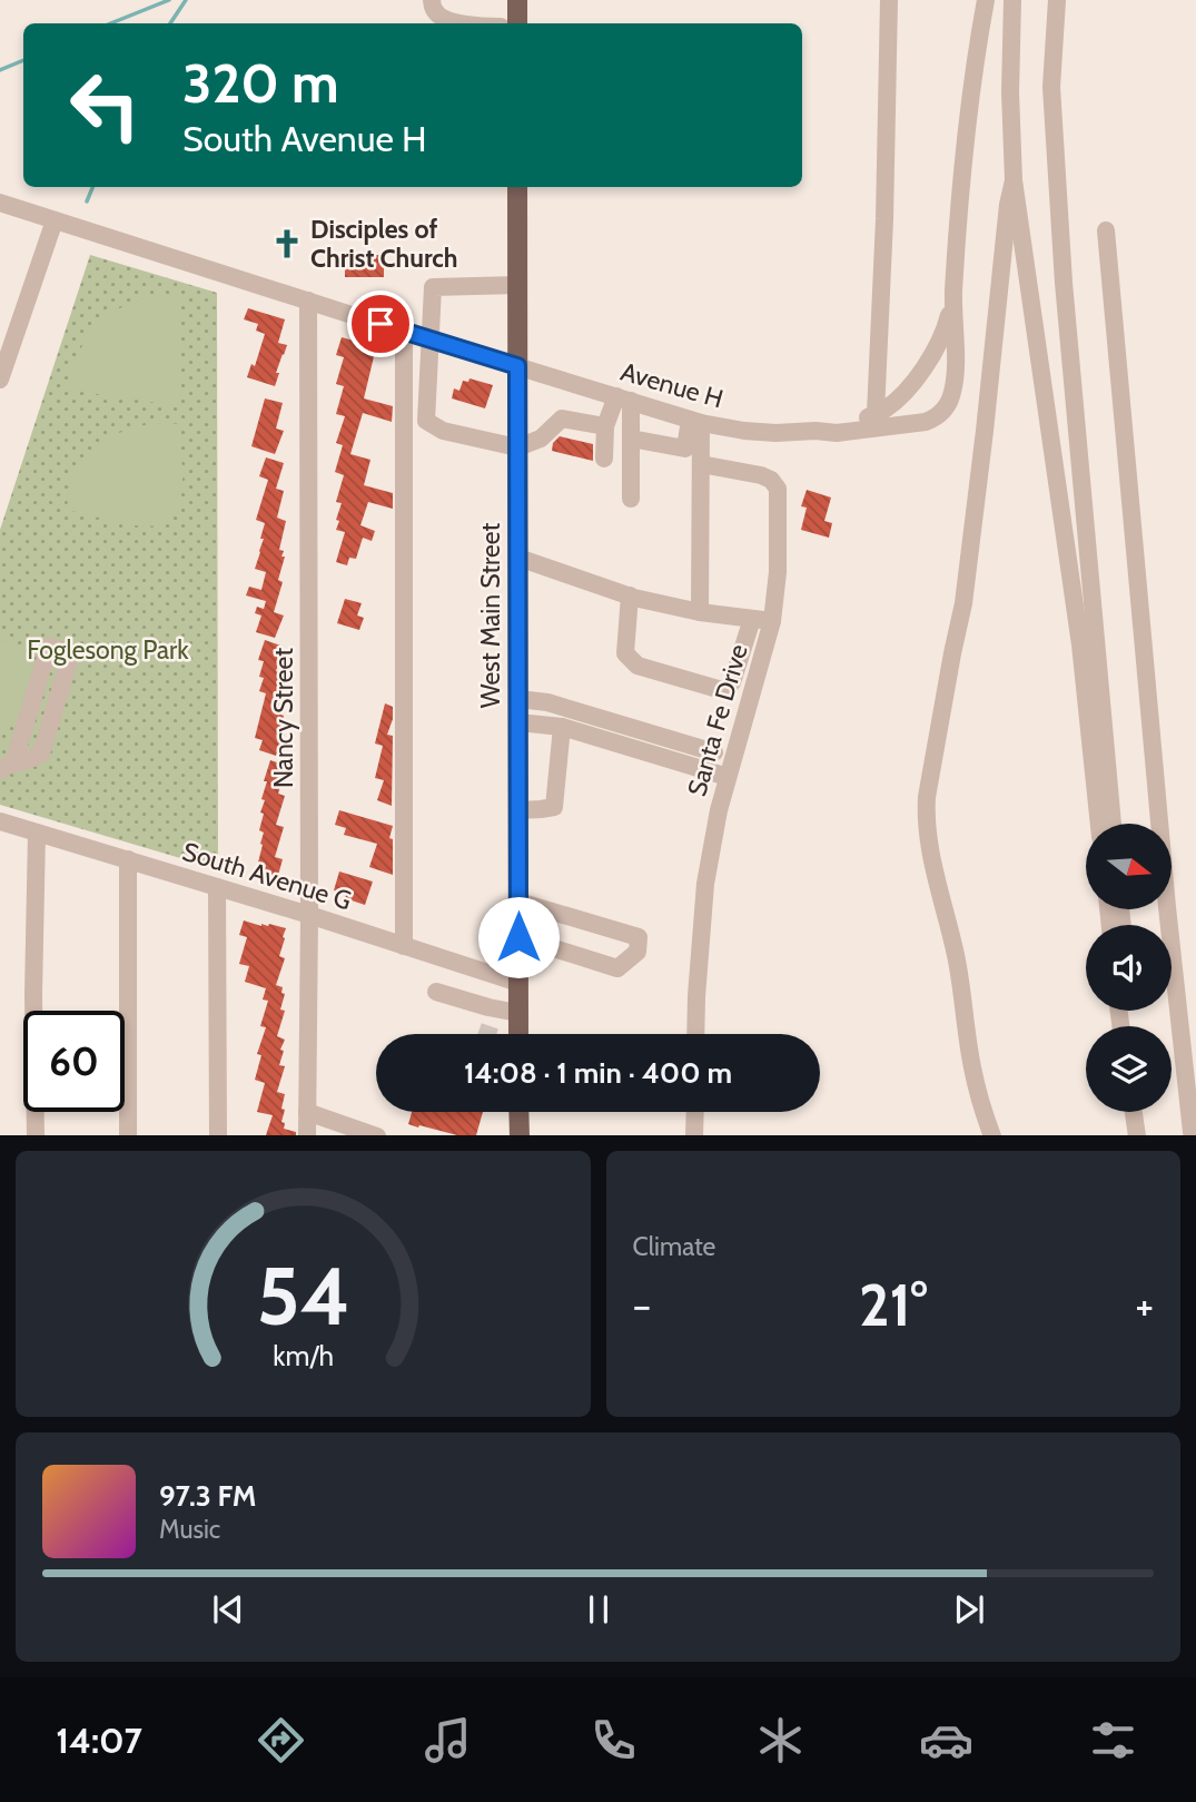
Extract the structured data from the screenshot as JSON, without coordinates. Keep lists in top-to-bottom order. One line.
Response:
{"streets":{"main road":["West Main Street"],"street":["Avenue H","Nancy Street","Santa Fe Drive","South Avenue G"]},"crossings":[["Avenue H","West Main Street"],["Avenue H","Nancy Street"],["West Main Street","South Avenue G"],["Nancy Street","South Avenue G"]],"parks":["Foglesong Park"],"places":{"church":["Disciples of Christ Church"]},"north":"right","page":{"turn":["320 m","South Avenue H"],"limit":"60","trip":"14:08 · 1 min · 400 m","tile":"Climate","heat":["−","21°","+"],"song":["97.3 FM","Music"],"tabs":"14:07","gauge":["54","km/h"]}}
